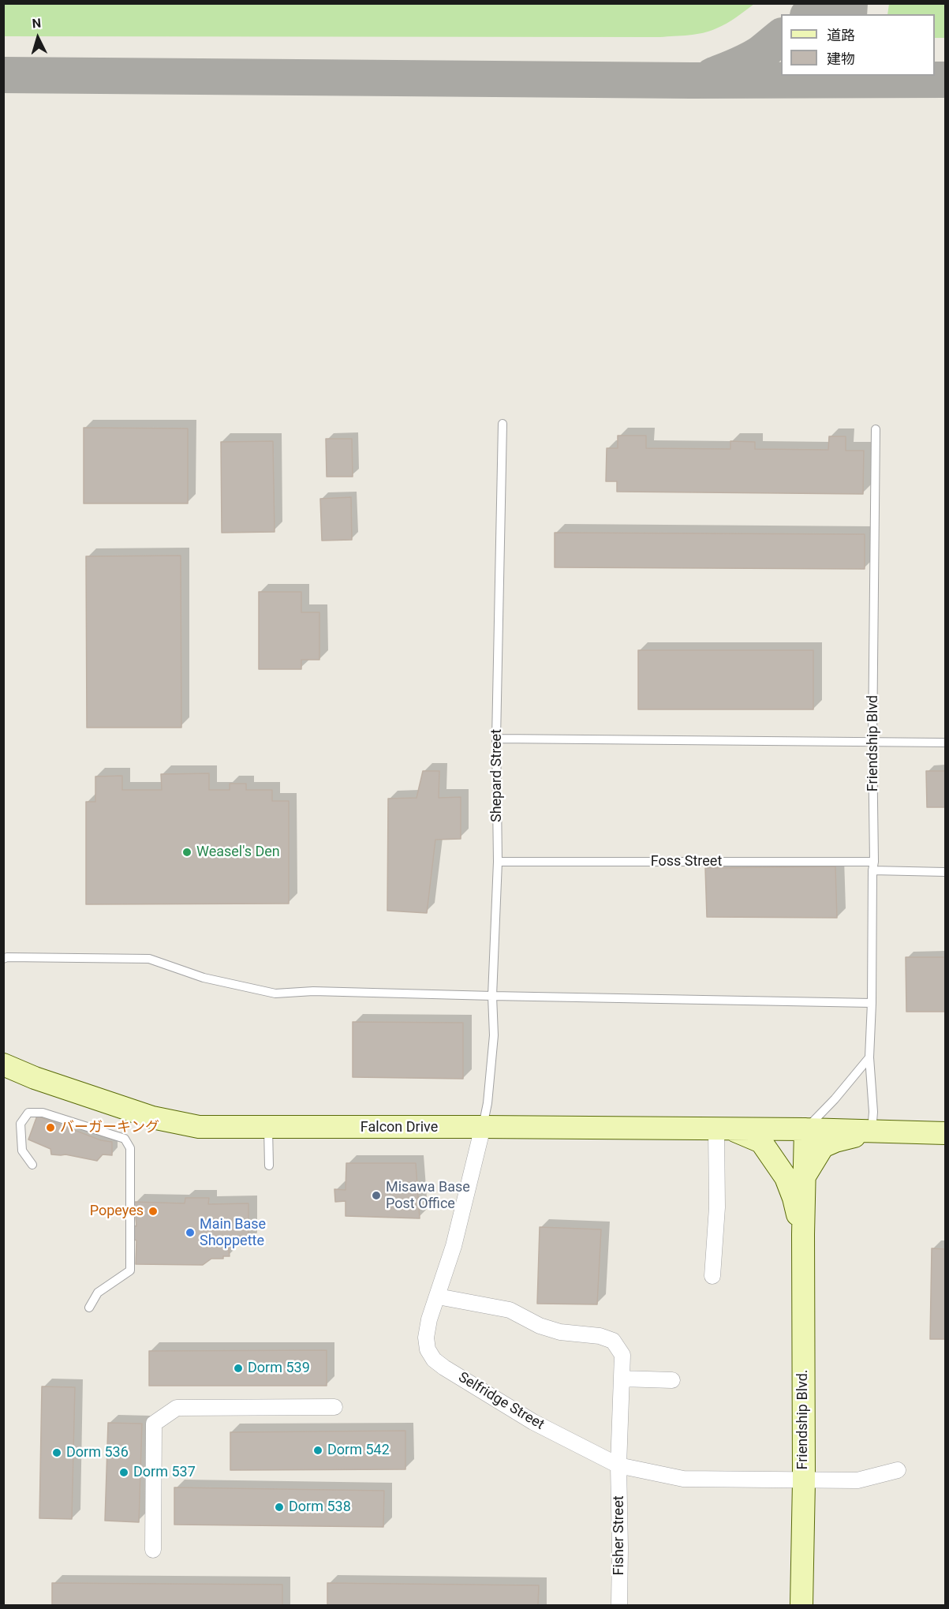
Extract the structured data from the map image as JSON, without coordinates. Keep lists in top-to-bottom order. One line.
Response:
{"streets":{"street":["Falcon Drive","Selfridge Street","Friendship Blvd.","Fisher Street"],"lane":["Friendship Blvd","Shepard Street","Foss Street"]},"crossings":[["Friendship Blvd","Foss Street"],["Friendship Blvd","Falcon Drive"],["Friendship Blvd","Friendship Blvd."],["Shepard Street","Foss Street"],["Shepard Street","Falcon Drive"],["Shepard Street","Selfridge Street"],["Falcon Drive","Selfridge Street"],["Falcon Drive","Friendship Blvd."],["Selfridge Street","Friendship Blvd."],["Selfridge Street","Fisher Street"]],"places":["Weasel's Den","バーガーキング","Misawa Base Post Office","Popeyes","Main Base Shoppette","Dorm 539","Dorm 542","Dorm 536","Dorm 537","Dorm 538"],"legend":["道路","建物"],"north":"top"}
